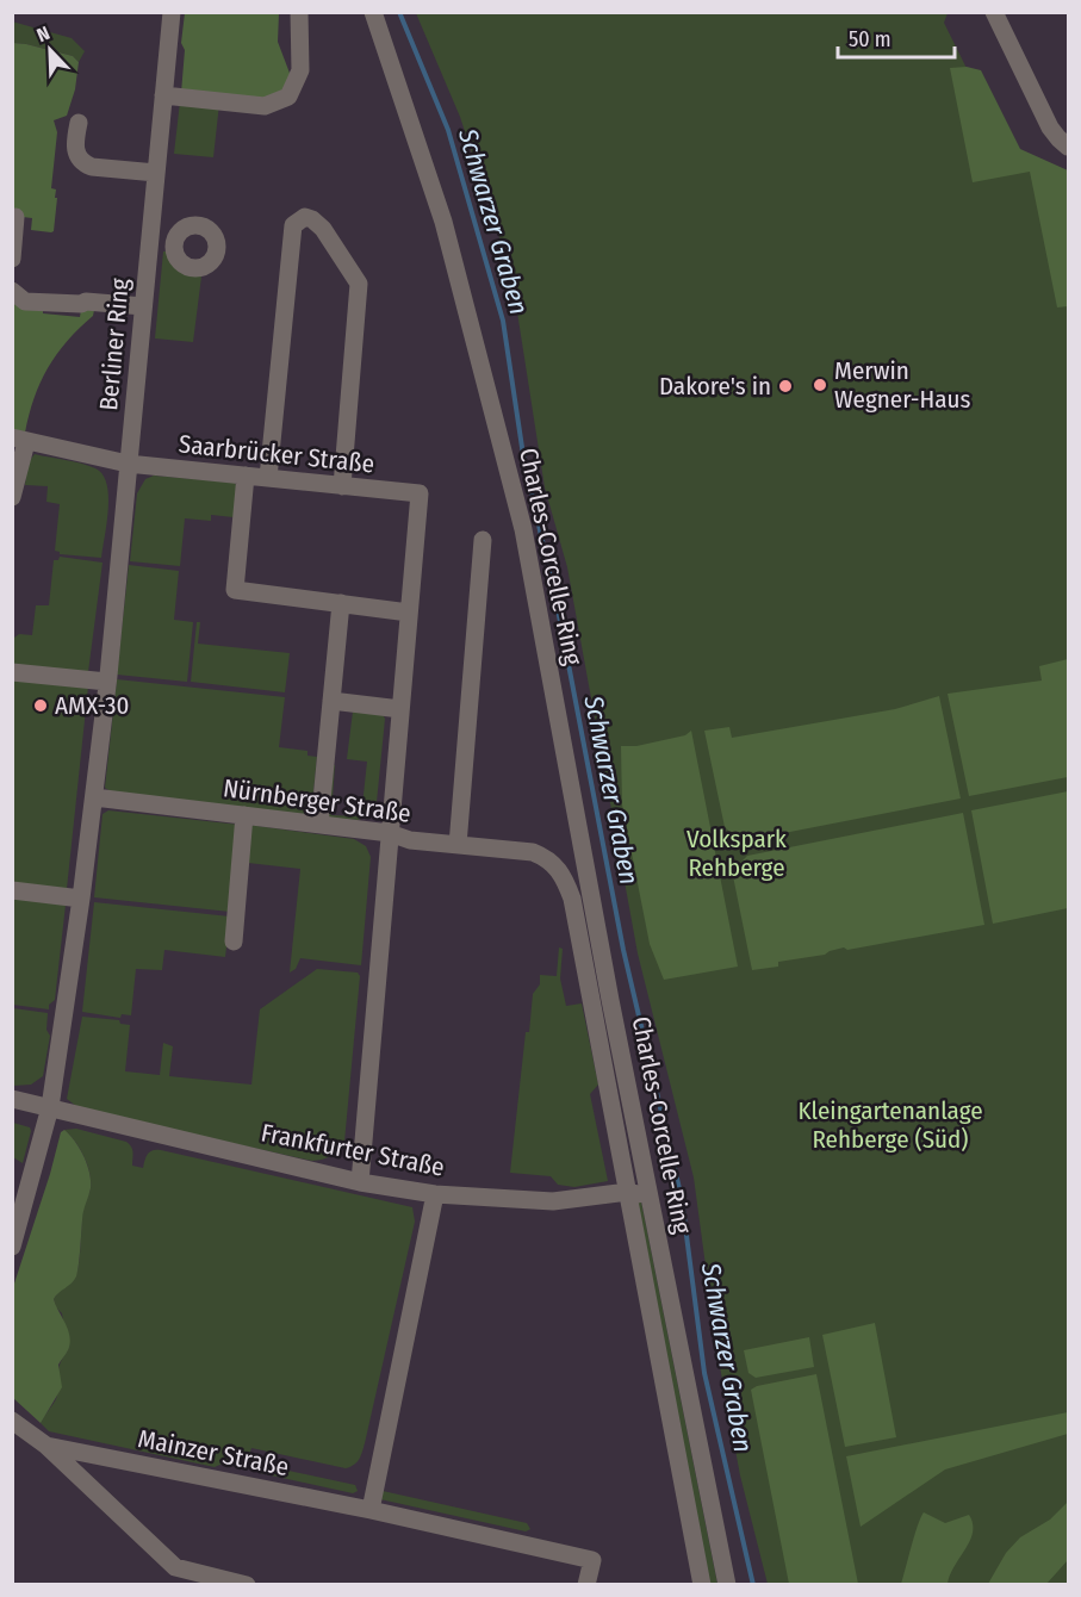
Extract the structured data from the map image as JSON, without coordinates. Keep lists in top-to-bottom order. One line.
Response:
{"streets":{"street":["Berliner Ring","Saarbrücker Straße","Charles-Corcelle-Ring","Nürnberger Straße","Frankfurter Straße","Mainzer Straße"]},"crossings":[["Berliner Ring","Saarbrücker Straße"],["Berliner Ring","Nürnberger Straße"],["Berliner Ring","Frankfurter Straße"],["Charles-Corcelle-Ring","Frankfurter Straße"],["Nürnberger Straße","Frankfurter Straße"]],"water":["Schwarzer Graben"],"parks":["Volkspark Rehberge","Kleingartenanlage Rehberge (Süd)"],"places":["Merwin Wegner-Haus","Dakore's in","AMX-30"],"scale_bar":"50 m","north":"top left"}
